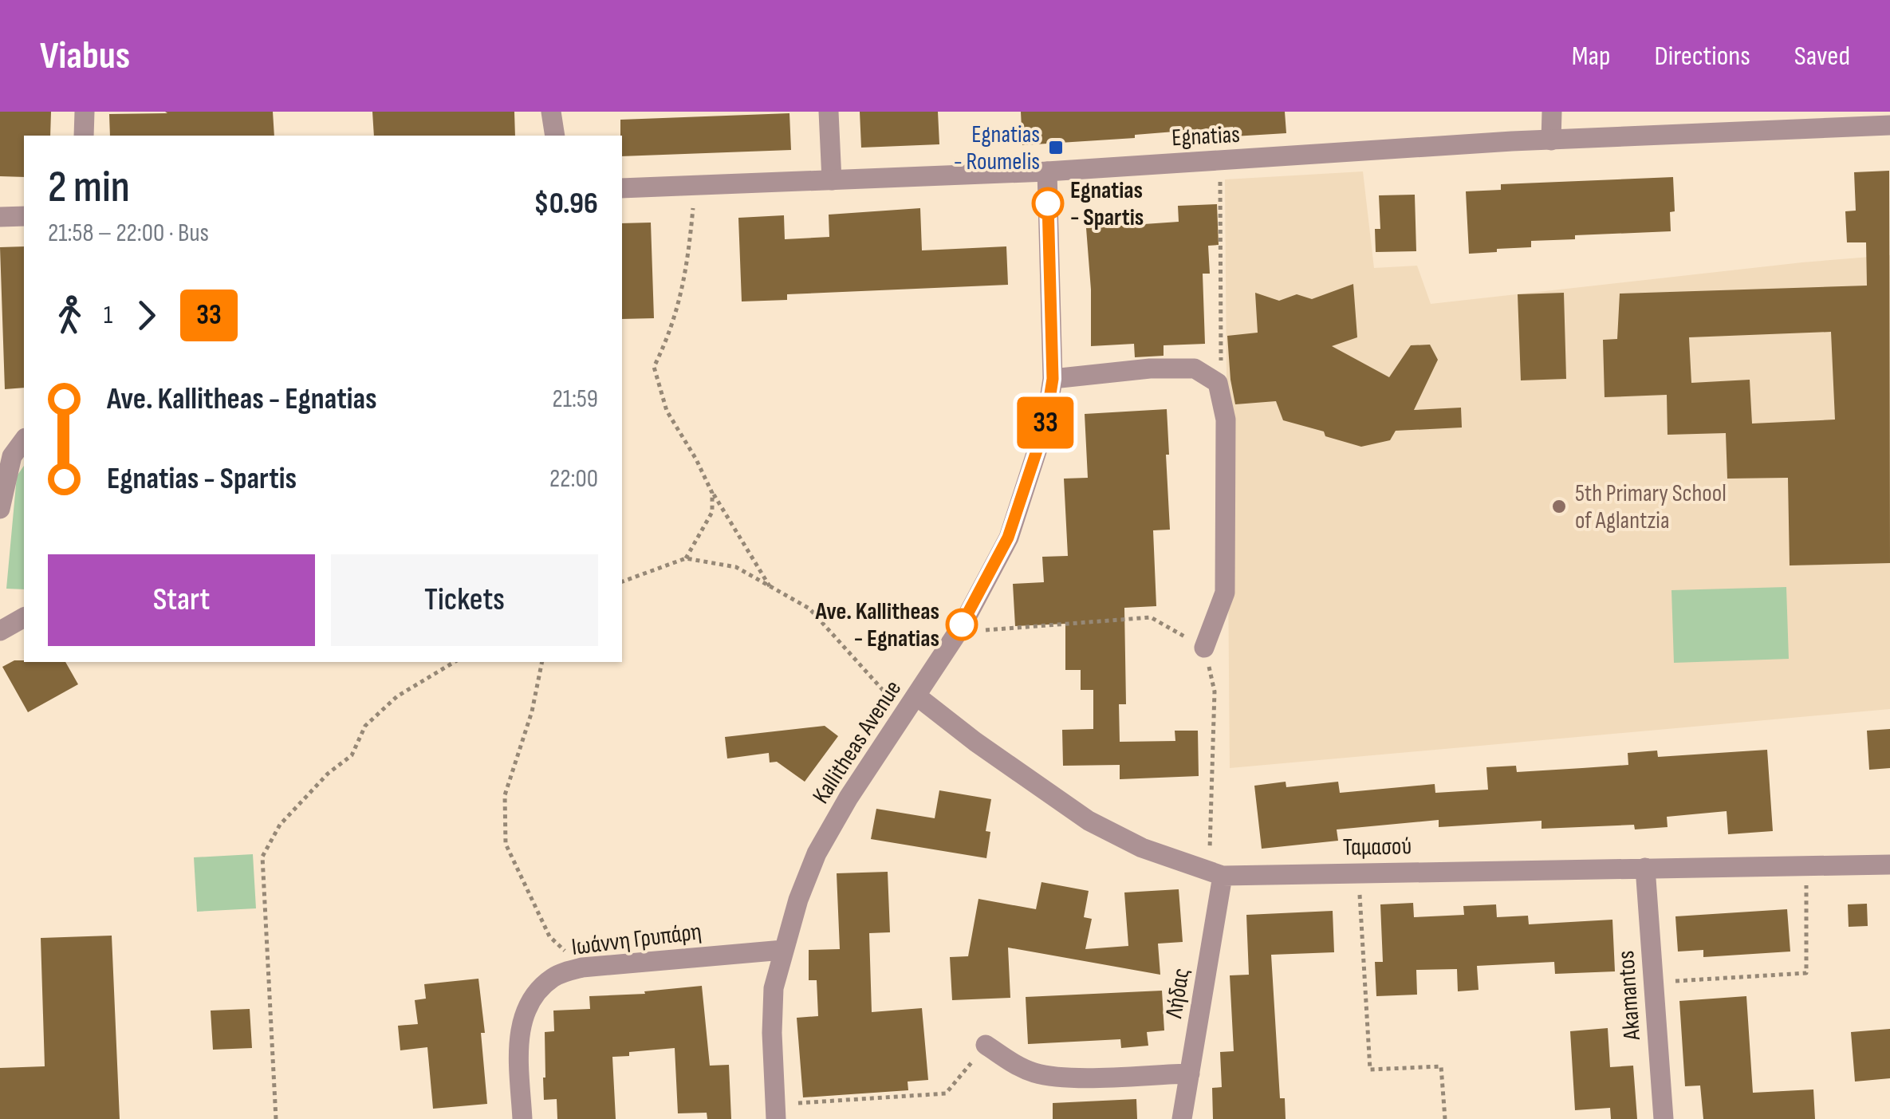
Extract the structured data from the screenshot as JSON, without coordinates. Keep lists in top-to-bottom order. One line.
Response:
{"streets":{"street":["Egnatias","Kallitheas Avenue","Ταμασού","Ιωάννη Γρυπάρη","Λήδας","Akamantos"]},"crossings":[["Egnatias","Kallitheas Avenue"],["Kallitheas Avenue","Ταμασού"],["Kallitheas Avenue","Ιωάννη Γρυπάρη"],["Ταμασού","Λήδας"],["Ταμασού","Akamantos"]],"places":{"transit":["Egnatias - Roumelis"],"other":["Egnatias - Spartis","5th Primary School of Aglantzia","Ave. Kallitheas - Egnatias"]},"lines":["bus line 33"],"page":{"header":"Viabus","nav":["Map","Directions","Saved"],"on_map":"33","heading":["2 min","21:58 – 22:00 · Bus","$0.96"],"legs":["1","33"],"list":[{"name":"Ave. Kallitheas - Egnatias","value":"21:59"},{"name":"Egnatias - Spartis","value":"22:00"}],"buttons":["Start","Tickets"]}}
